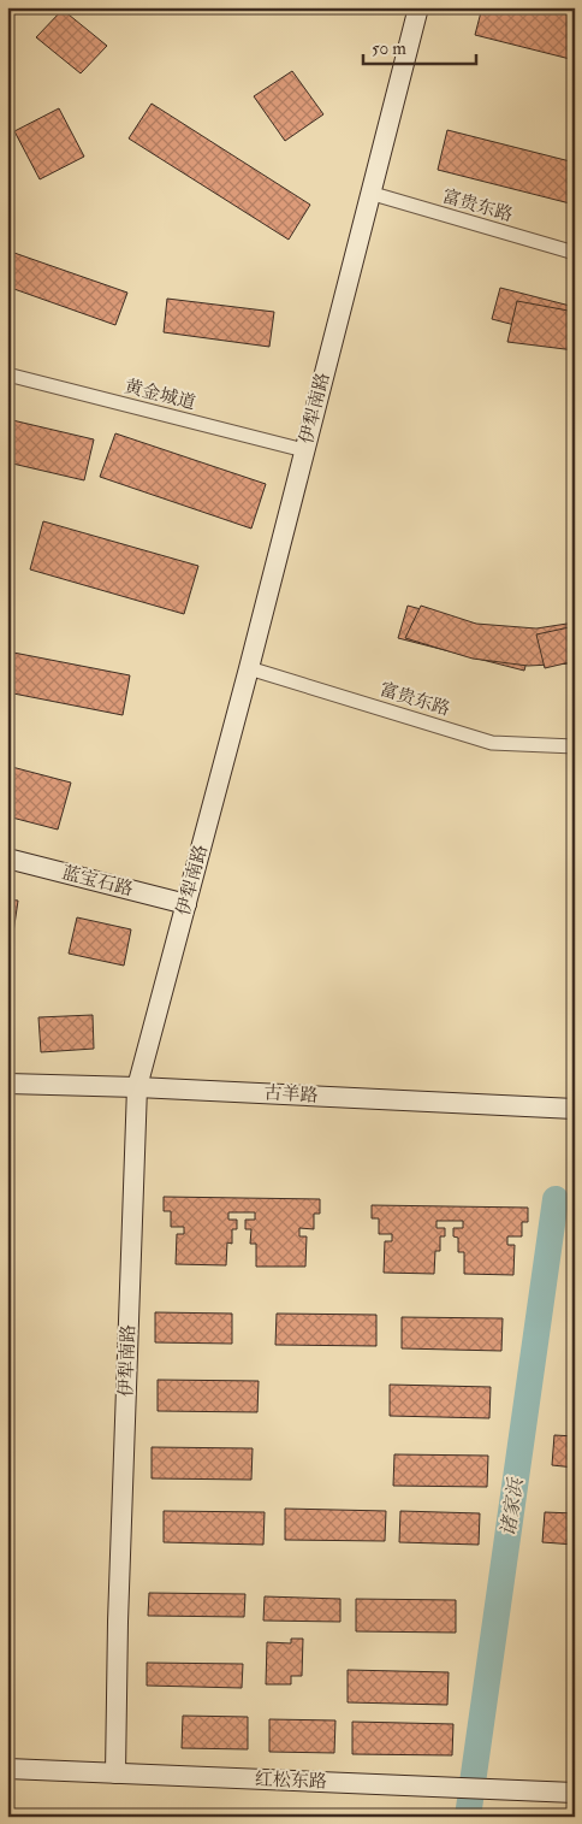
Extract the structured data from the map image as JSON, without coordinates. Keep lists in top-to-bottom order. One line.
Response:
{"streets":{"street":["富贵东路","黄金城道","伊犁南路","蓝宝石路","古羊路","红松东路"]},"crossings":[["富贵东路","伊犁南路"],["黄金城道","伊犁南路"],["伊犁南路","蓝宝石路"],["伊犁南路","古羊路"],["伊犁南路","红松东路"]],"water":["诸家浜"],"scale_bar":"50 m"}
